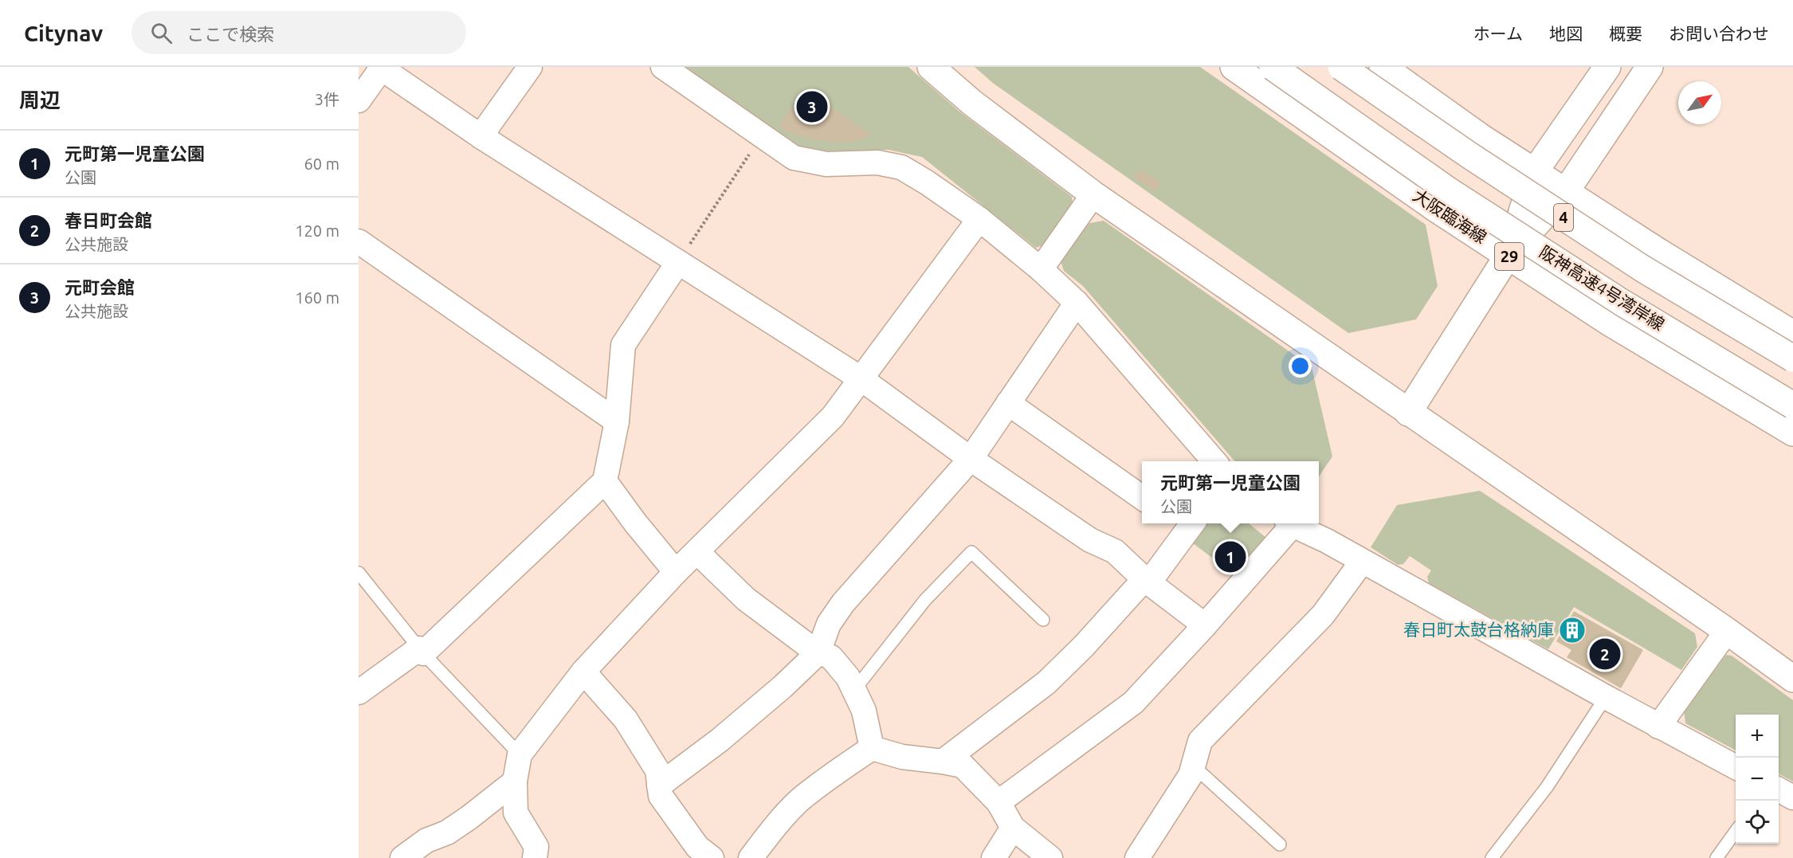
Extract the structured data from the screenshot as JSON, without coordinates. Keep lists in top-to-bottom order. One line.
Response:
{"streets":{"main road":["大阪臨海線","4","29","阪神高速4号湾岸線"]},"places":{"building":["春日町太鼓台格納庫"]},"north":"top right","page":{"header":"Citynav","search":"ここで検索","nav":["ホーム","地図","概要","お問い合わせ"],"heading":["周辺","3件"],"pins":["3","1","2"],"list":[{"mark":"1","name":"元町第一児童公園","note":"公園","value":"60 m"},{"mark":"2","name":"春日町会館","note":"公共施設","value":"120 m"},{"mark":"3","name":"元町会館","note":"公共施設","value":"160 m"}],"popup":["元町第一児童公園","公園"],"map_buttons":["+","−"]}}
